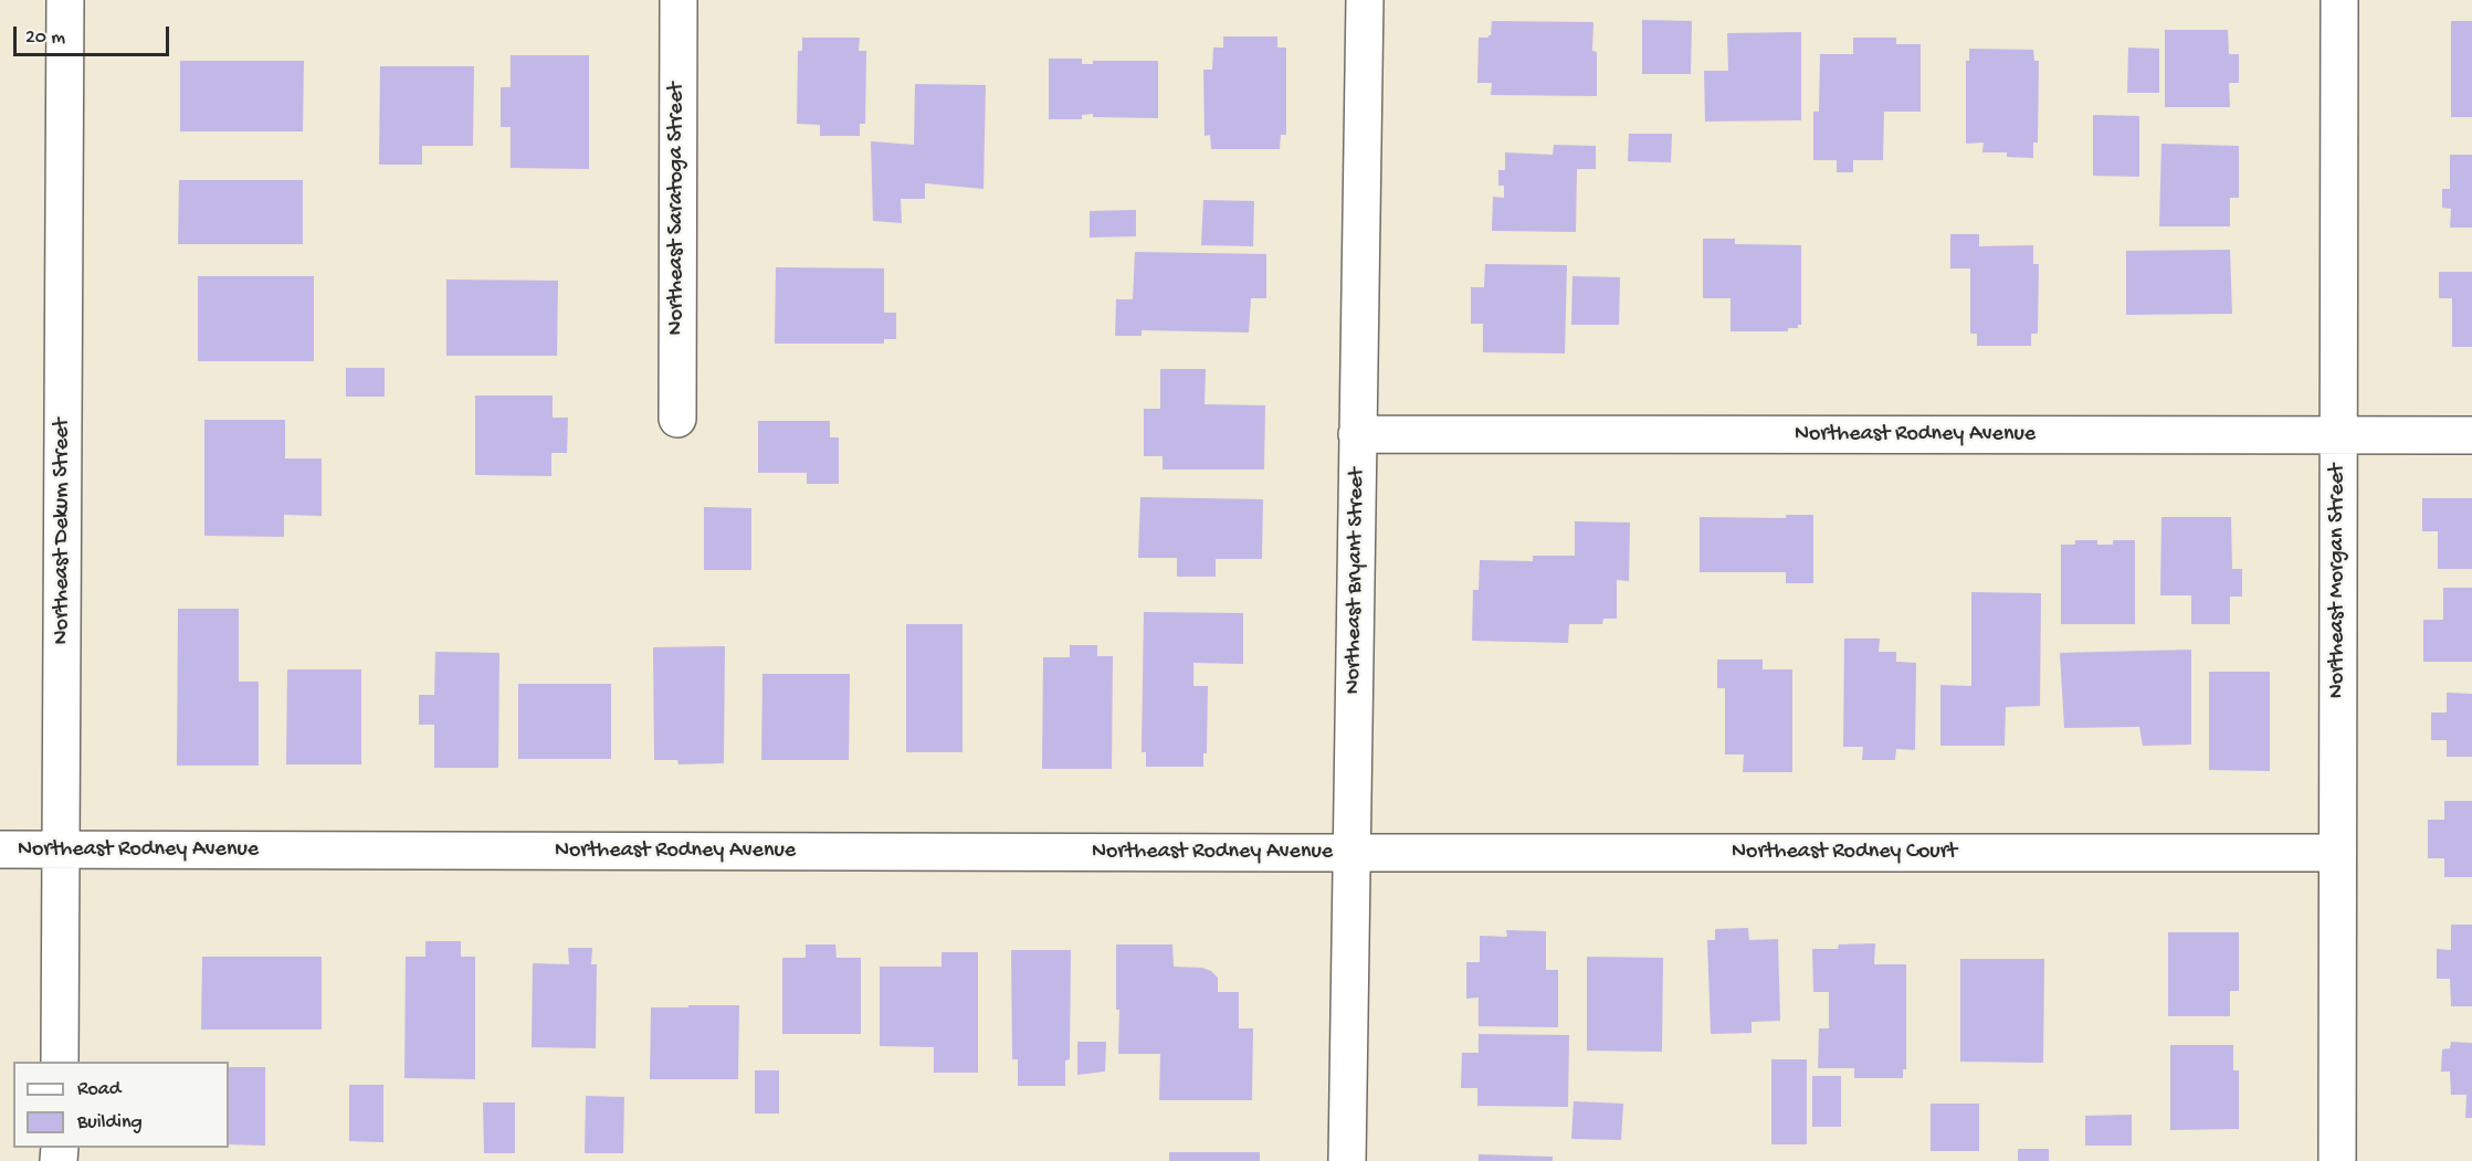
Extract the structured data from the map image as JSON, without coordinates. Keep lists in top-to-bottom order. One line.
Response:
{"streets":{"street":["Northeast Saratoga Street","Northeast Rodney Avenue","Northeast Dekum Street","Northeast Bryant Street","Northeast Morgan Street","Northeast Rodney Court"]},"crossings":[["Northeast Rodney Avenue","Northeast Dekum Street"],["Northeast Rodney Avenue","Northeast Bryant Street"],["Northeast Rodney Avenue","Northeast Morgan Street"],["Northeast Rodney Avenue","Northeast Rodney Court"],["Northeast Bryant Street","Northeast Rodney Court"],["Northeast Morgan Street","Northeast Rodney Court"]],"legend":["Road","Building"],"scale_bar":"20 m"}
